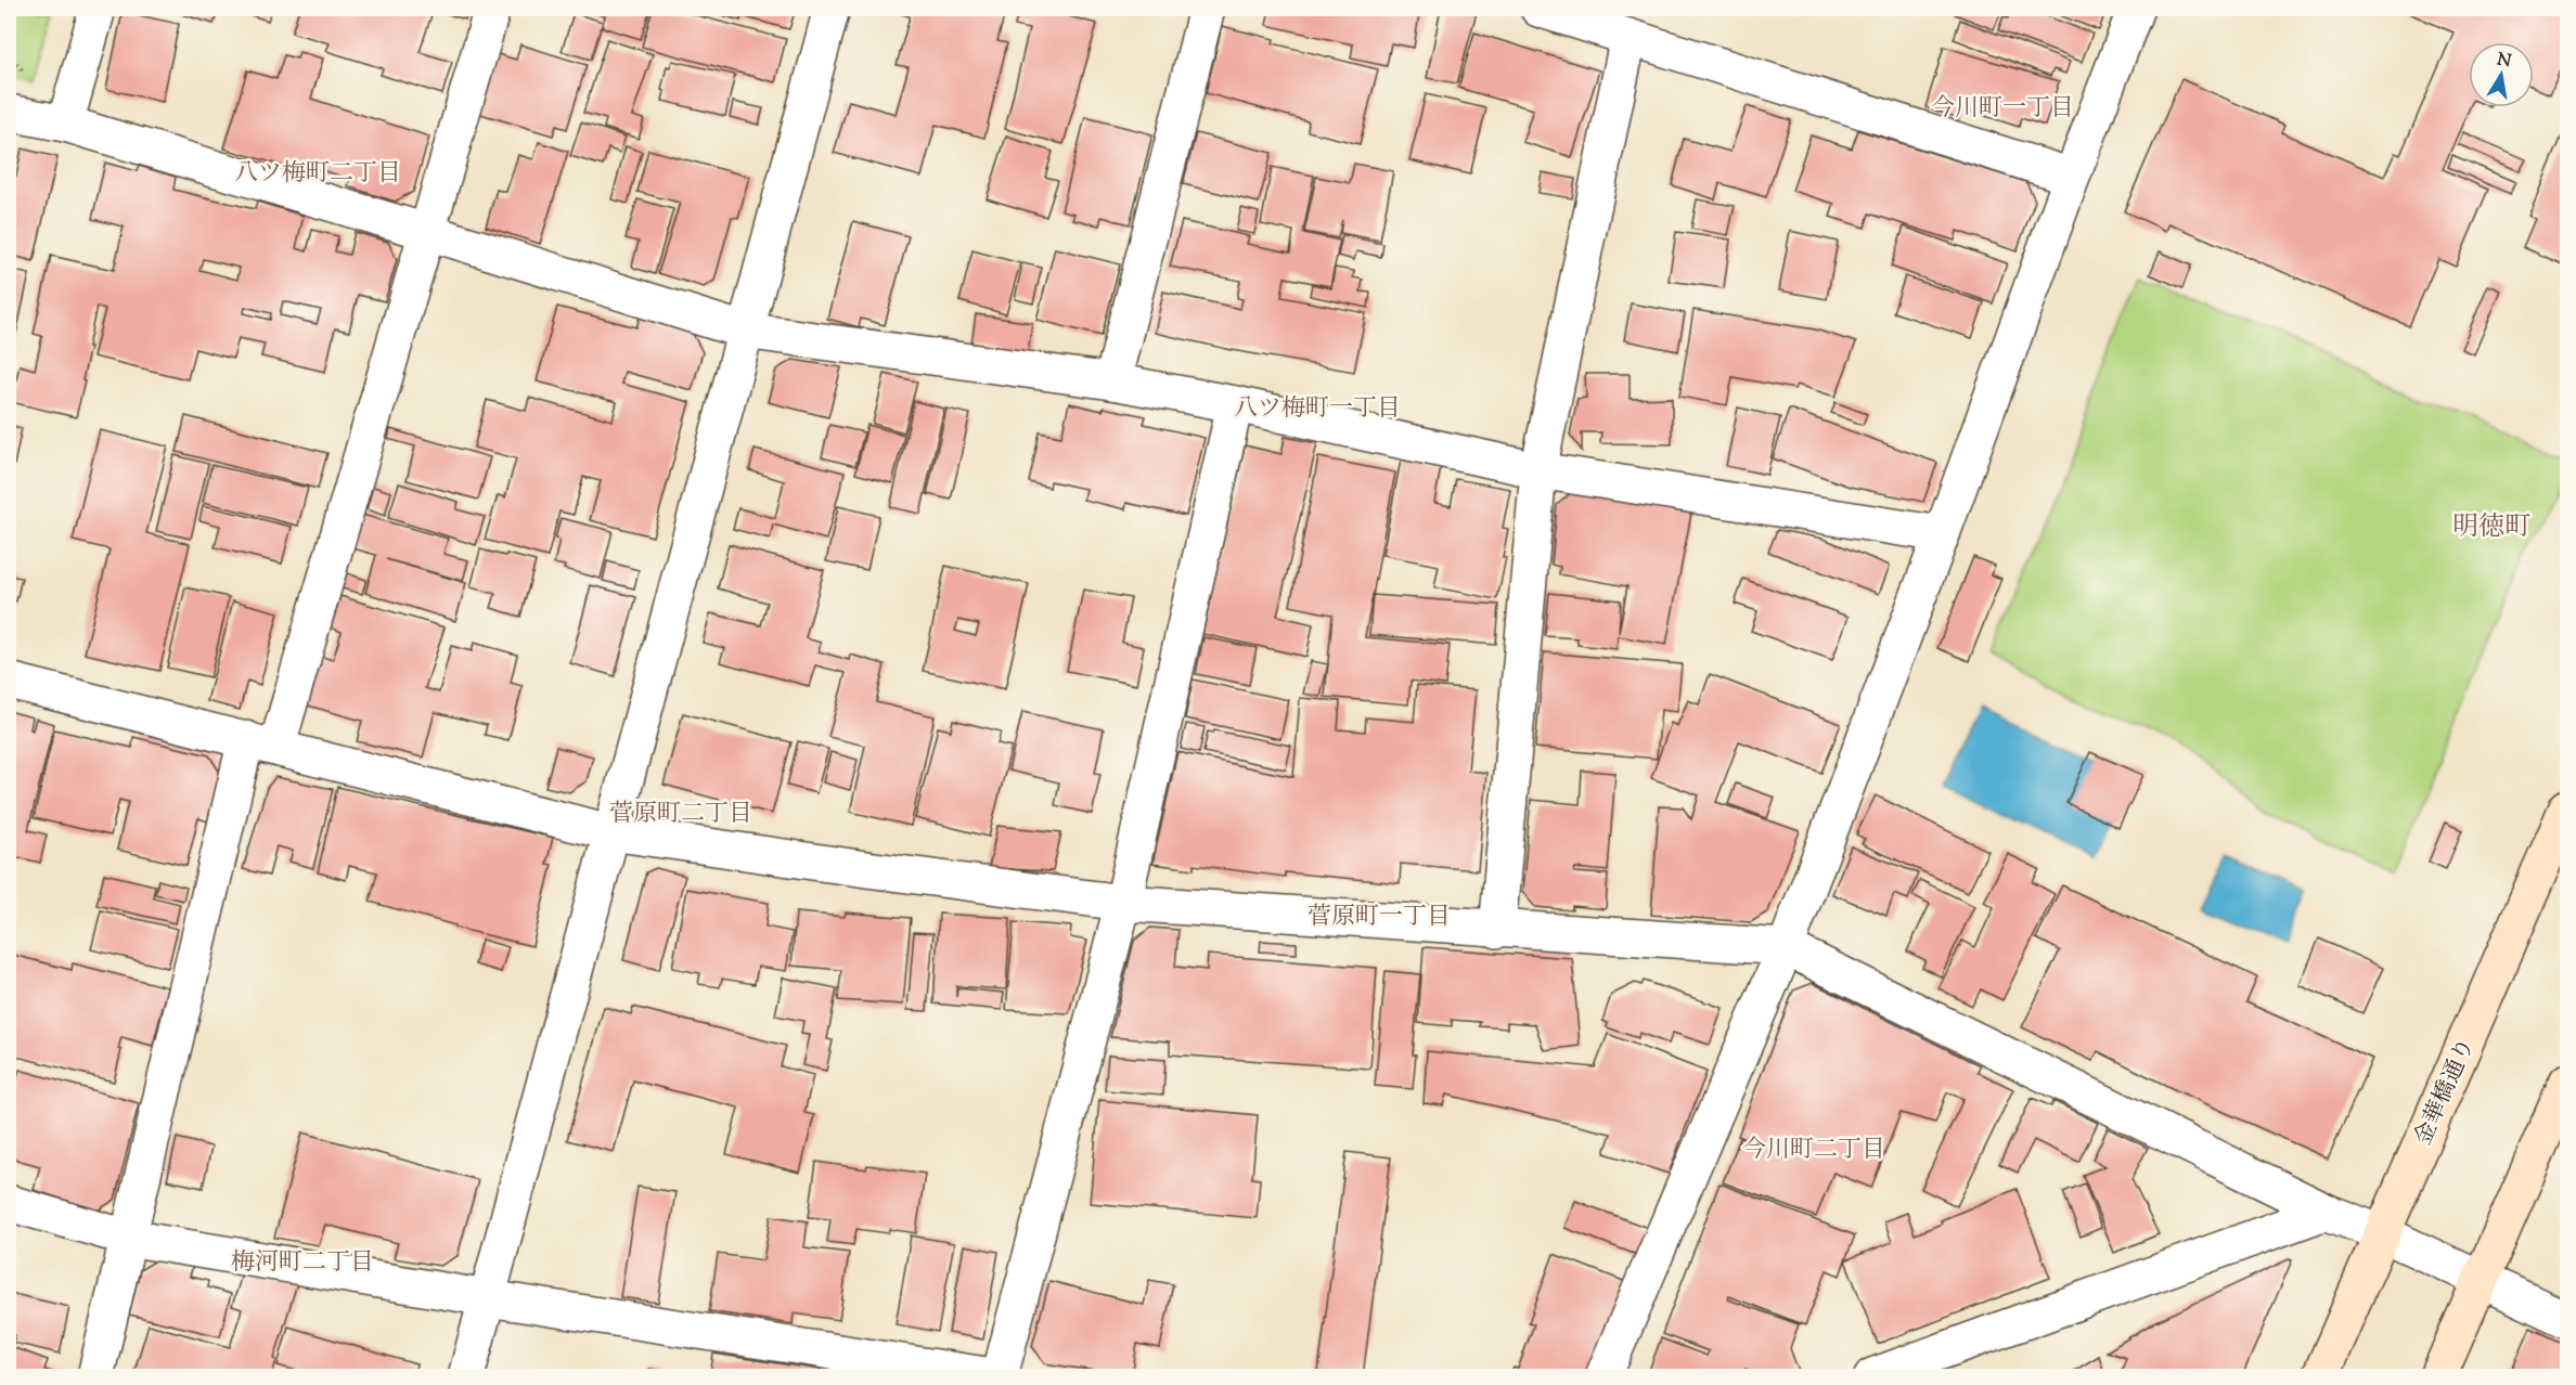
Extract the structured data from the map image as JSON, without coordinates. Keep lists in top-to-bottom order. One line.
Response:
{"streets":{"main road":["金華橋通り"]},"districts":["今川町一丁目","八ツ梅町二丁目","八ツ梅町一丁目","明徳町","菅原町二丁目","菅原町一丁目","今川町二丁目","梅河町二丁目"],"north":"top"}
